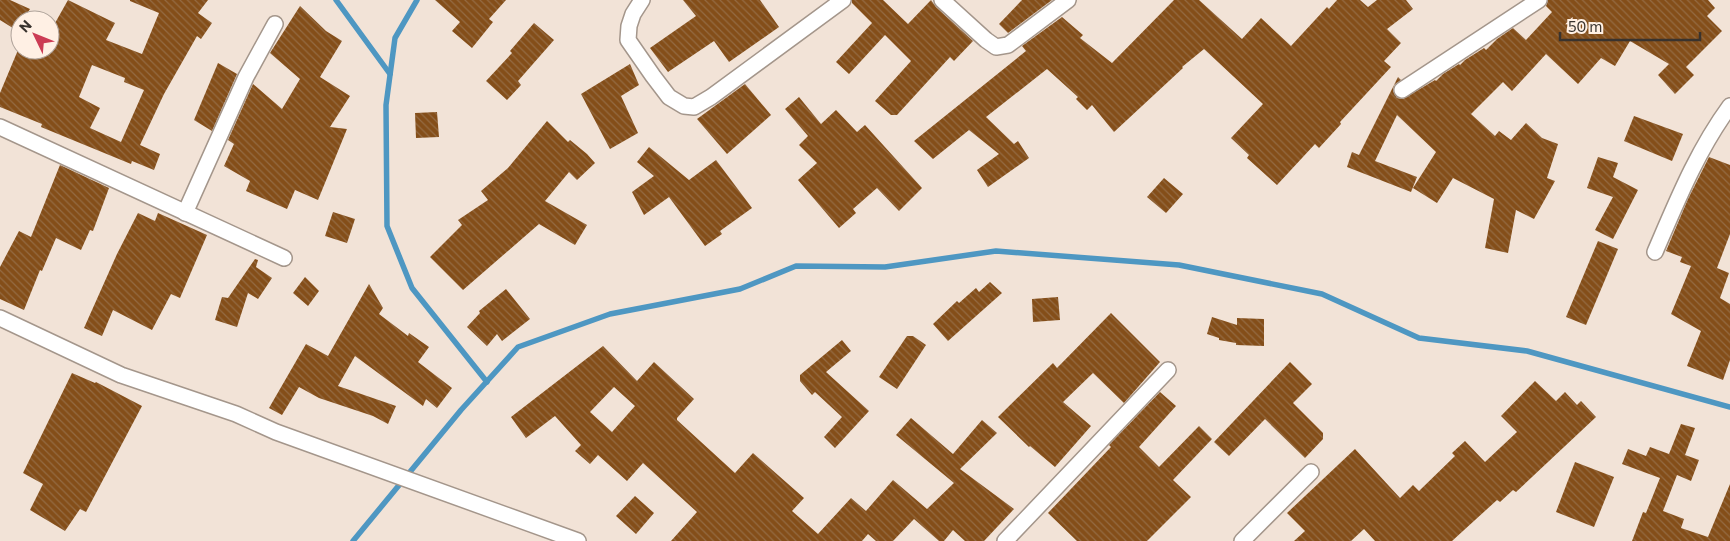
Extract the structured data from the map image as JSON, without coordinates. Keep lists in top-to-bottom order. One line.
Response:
{"scale_bar":"50 m","north":"top left"}
